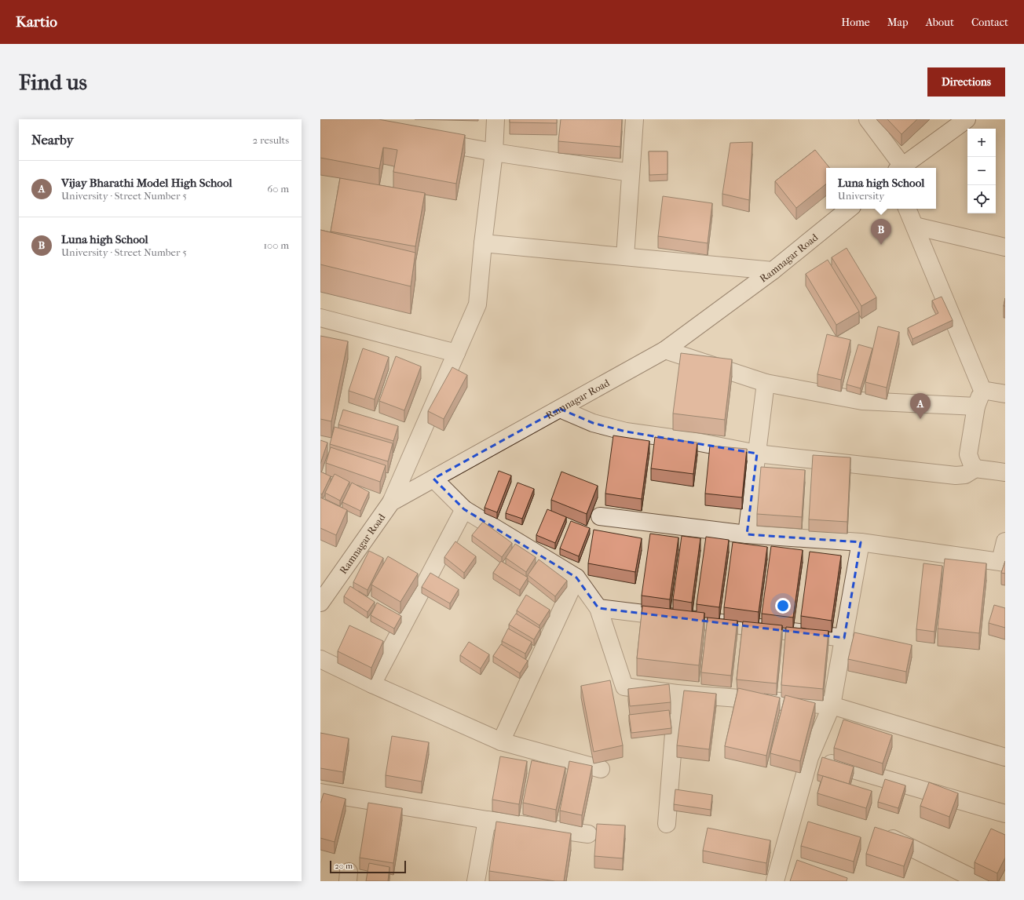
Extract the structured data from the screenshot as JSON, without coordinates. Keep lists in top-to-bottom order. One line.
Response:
{"streets":{"street":["Ramnagar Road"]},"scale_bar":"20 m","page":{"header":"Kartio","nav":["Home","Map","About","Contact"],"buttons":"Directions","title":"Find us","heading":["Nearby","2 results"],"map_buttons":["+","−"],"list":[{"mark":"A","name":"Vijay Bharathi Model High School","note":"University · Street Number 5","value":"60 m"},{"mark":"B","name":"Luna high School","note":"University · Street Number 5","value":"100 m"}],"popup":["Luna high School","University"],"pins":["B","A"],"scale":"20 m"}}
